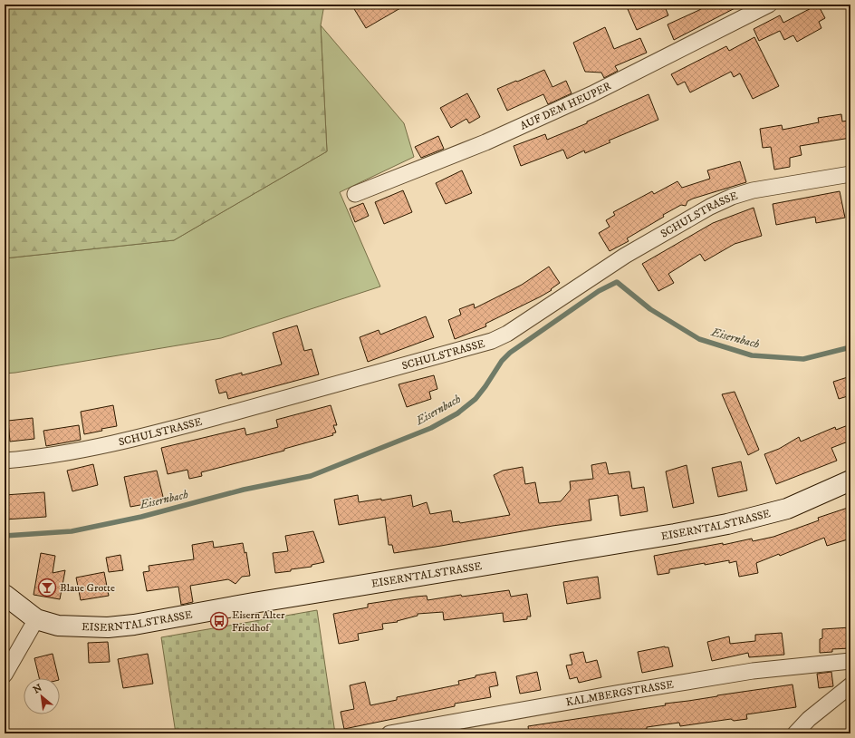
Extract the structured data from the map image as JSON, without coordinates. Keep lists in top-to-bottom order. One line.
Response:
{"streets":{"main road":["EISERNTALSTRASSE"],"street":["AUF DEM HEUPER","SCHULSTRASSE","KALMBERGSTRASSE"]},"water":["Eisernbach"],"places":{"bar":["Blaue Grotte"],"bus stop":["Eisern Alter Friedhof"]},"north":"top left"}
